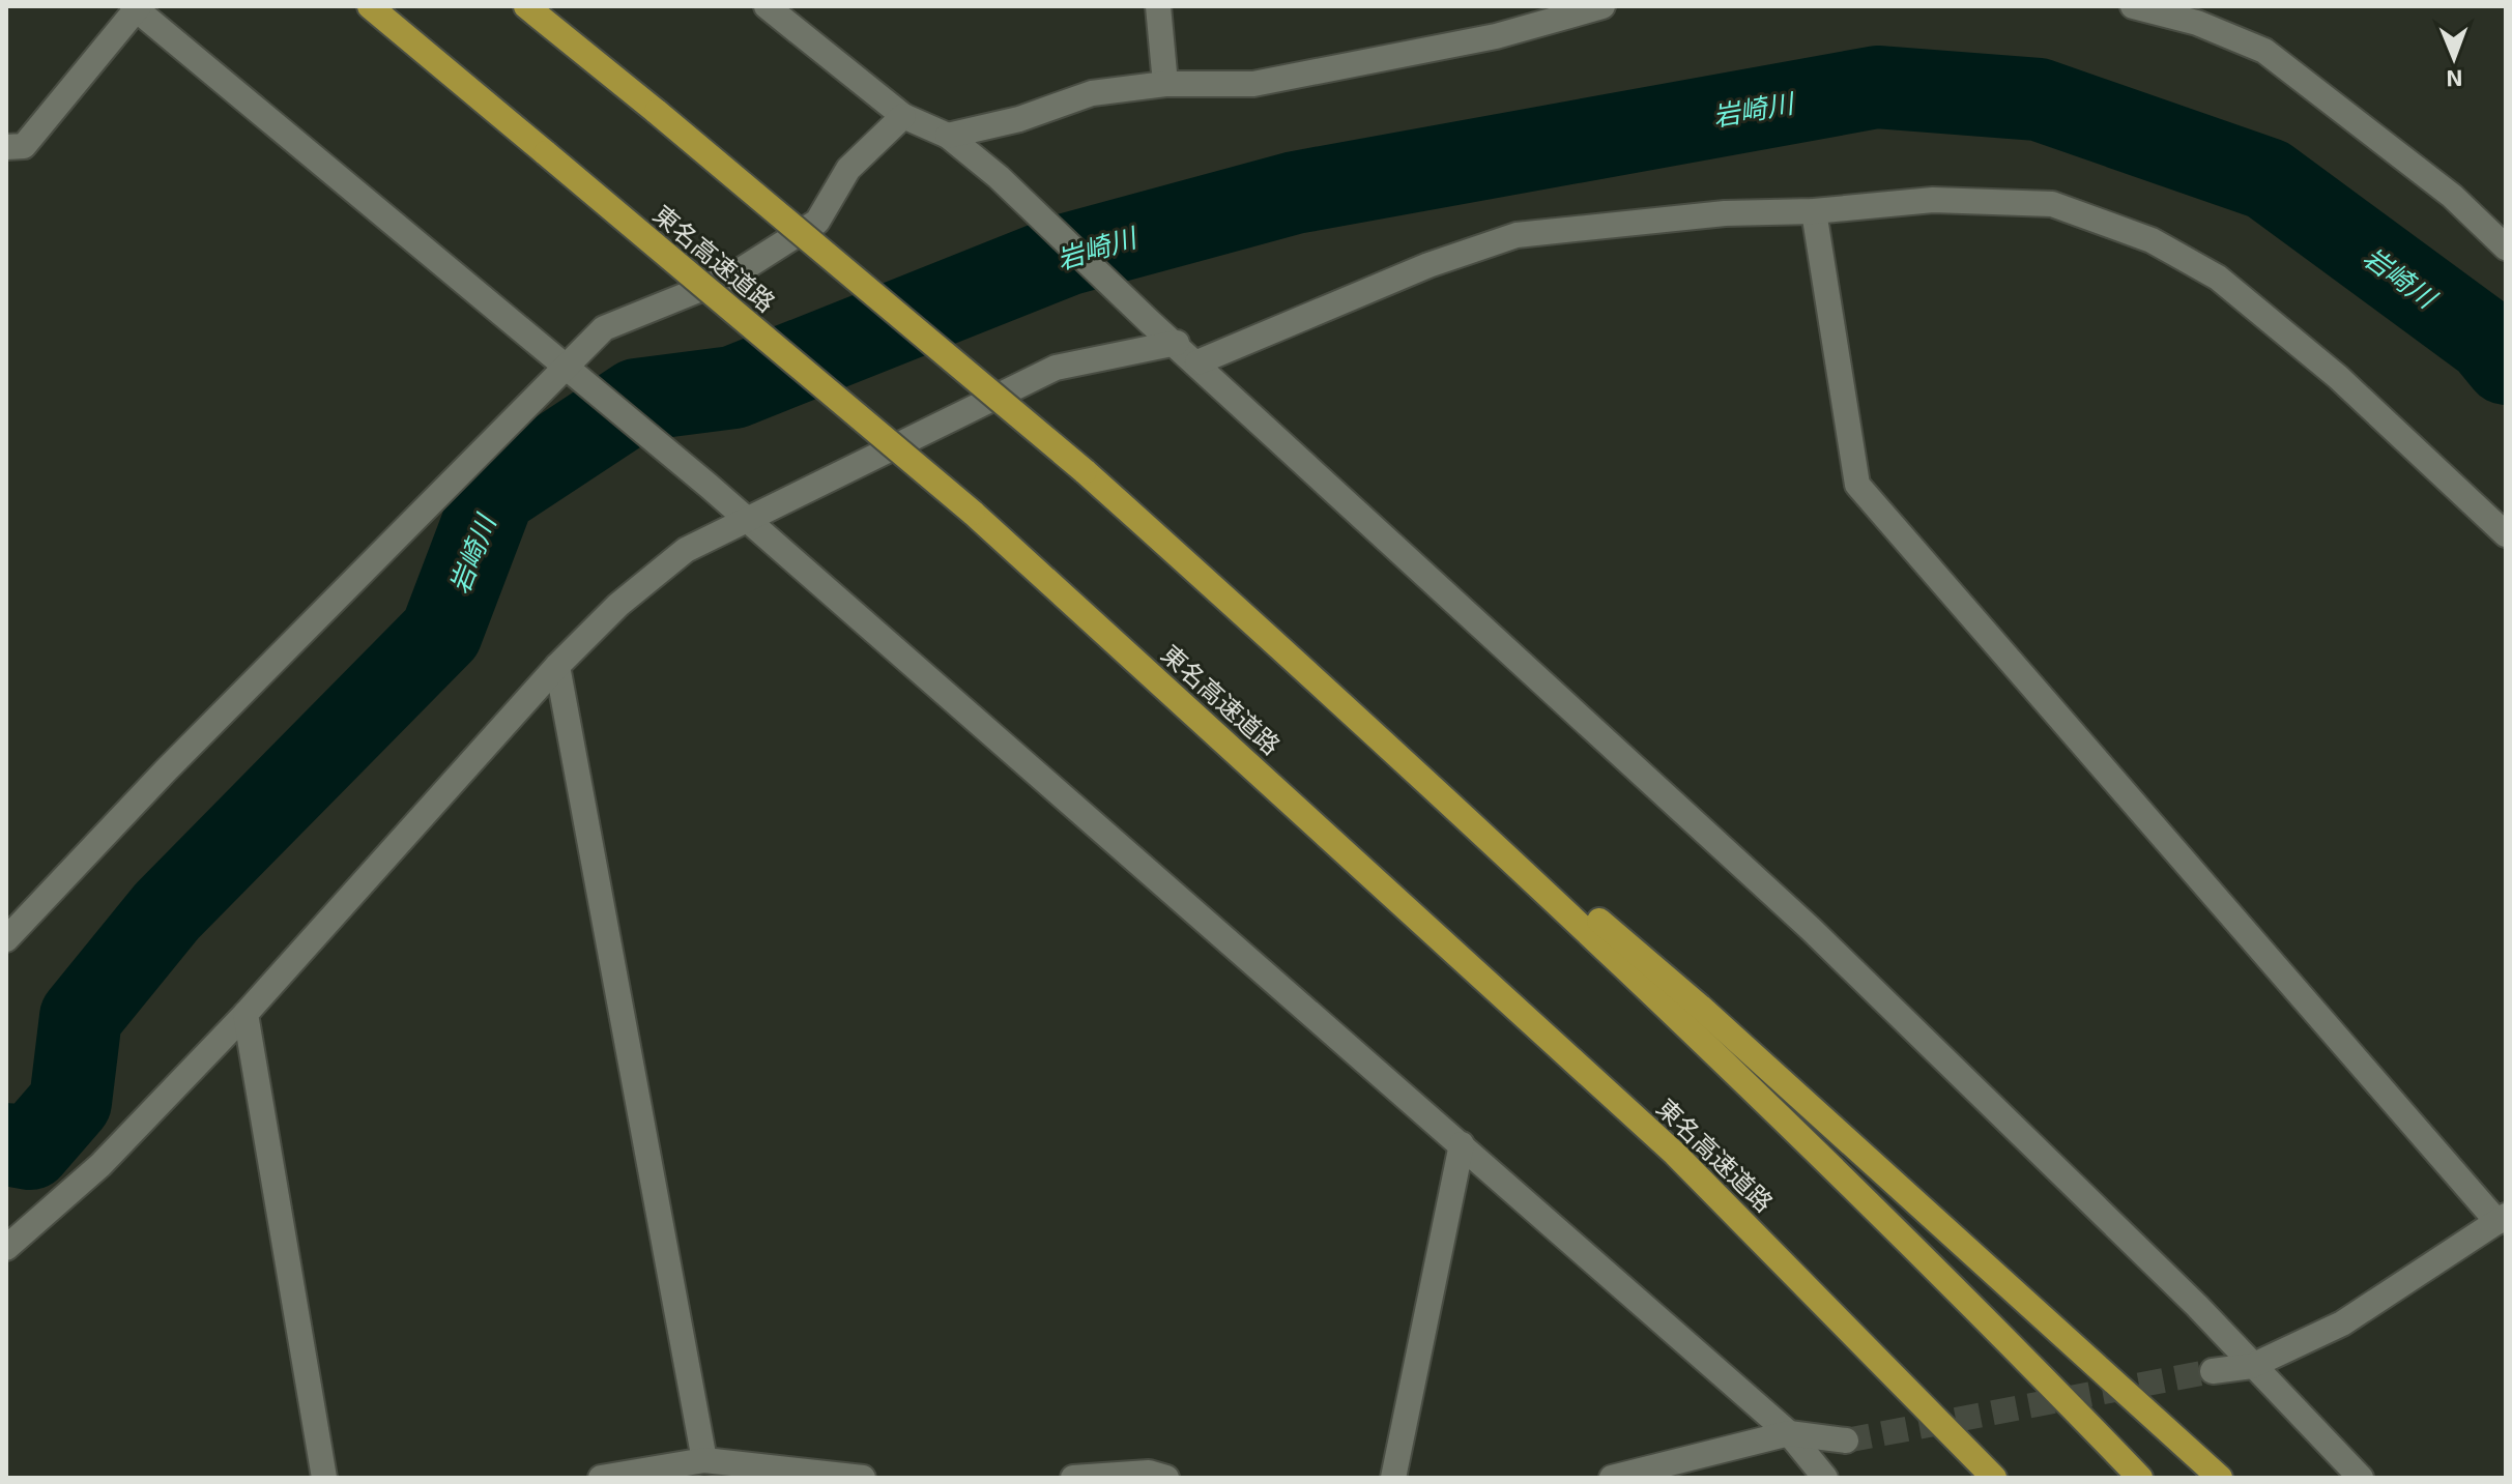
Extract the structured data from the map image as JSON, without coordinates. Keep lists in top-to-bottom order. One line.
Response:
{"streets":{"highway":["東名高速道路"]},"water":["岩崎川"],"north":"bottom"}
